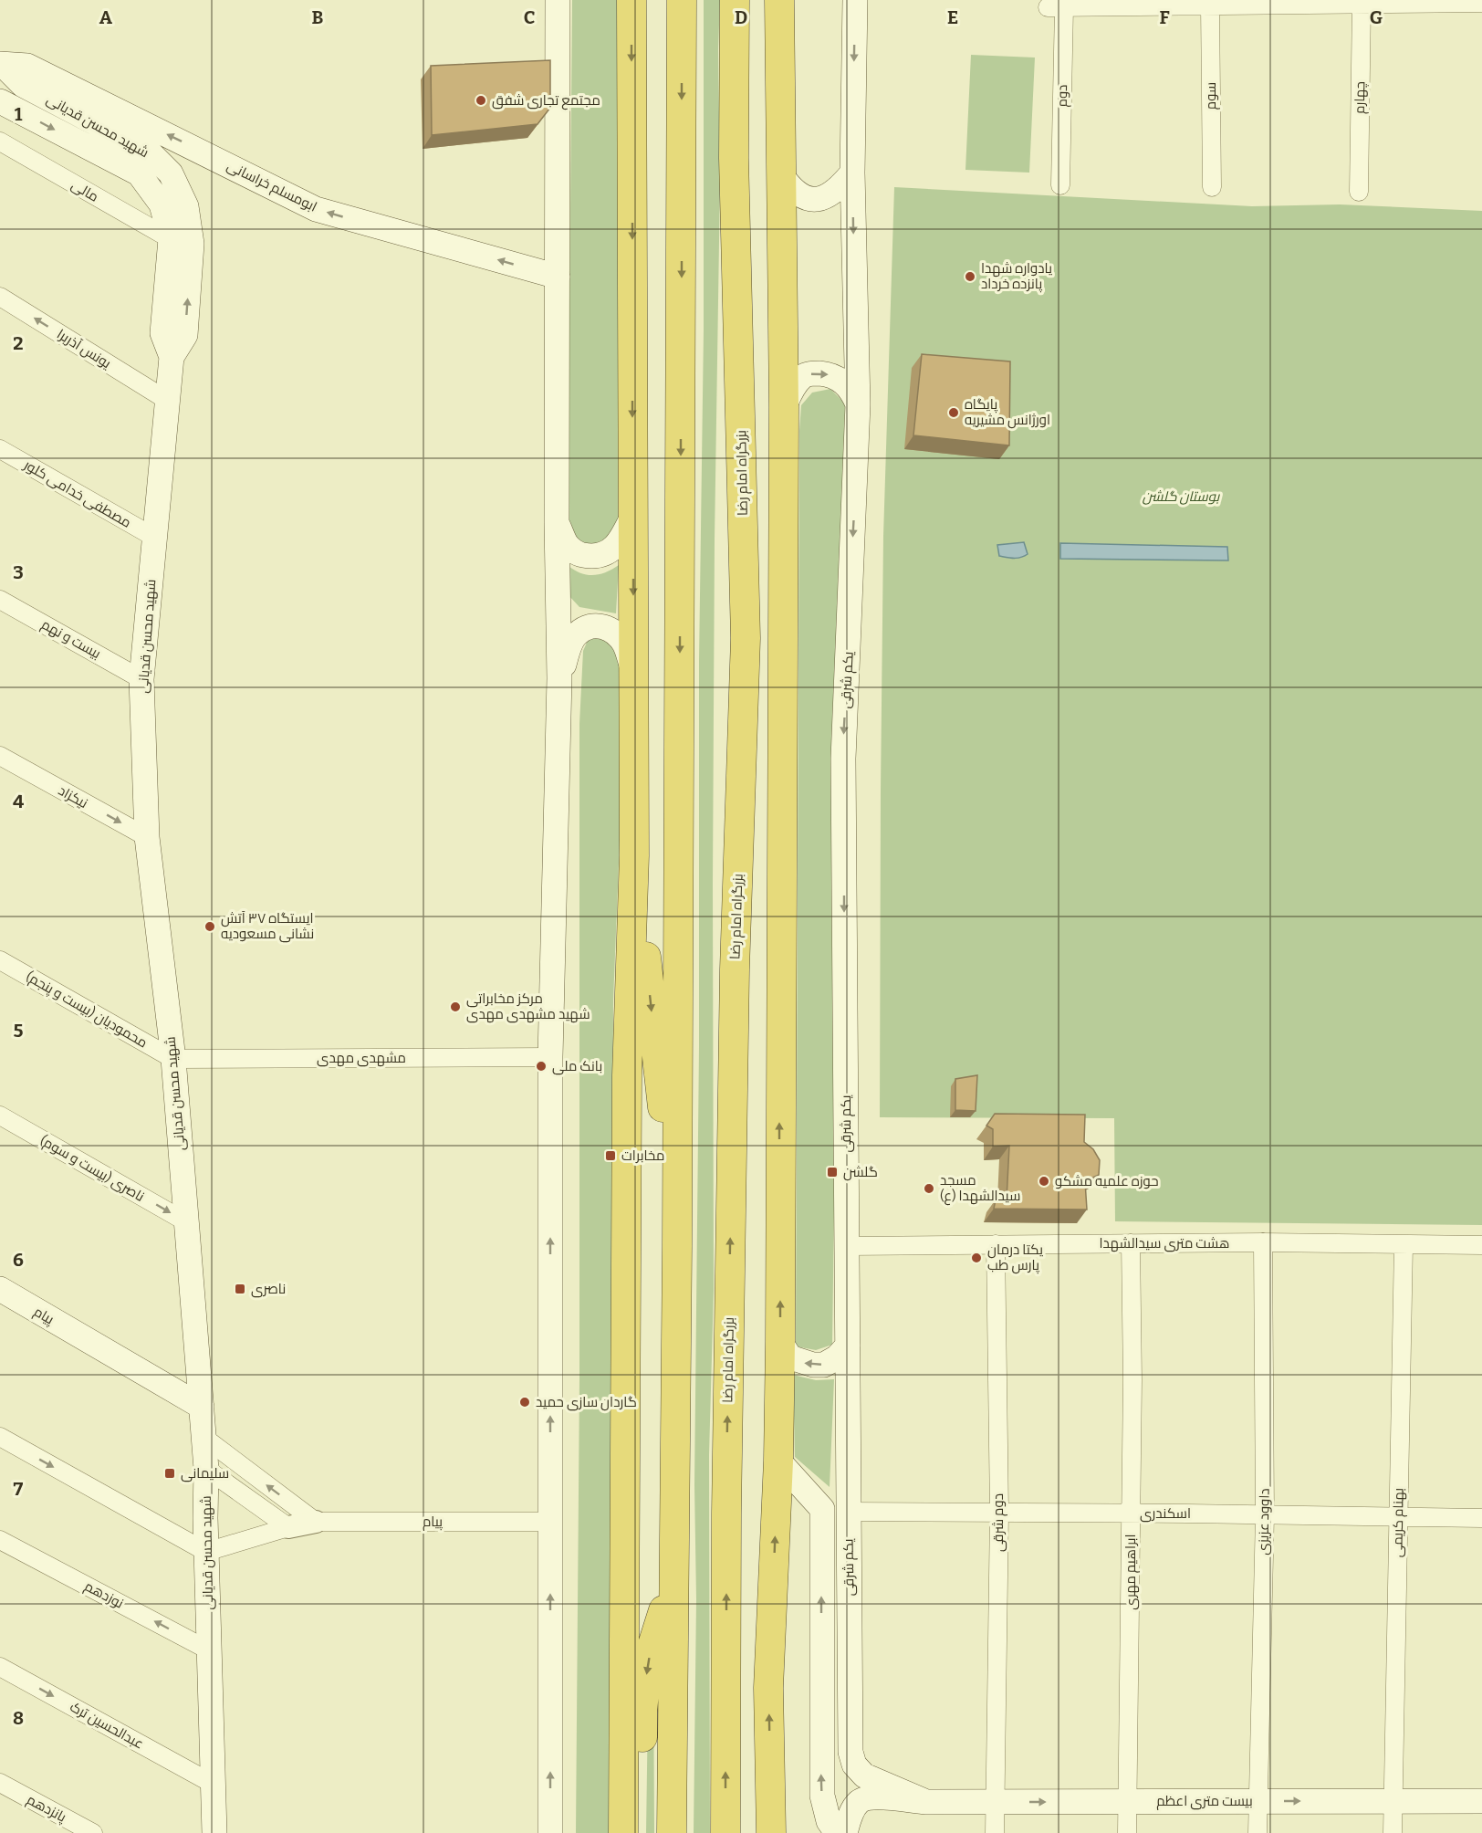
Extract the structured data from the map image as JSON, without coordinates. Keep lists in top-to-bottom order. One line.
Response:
{"streets":{"highway":["بزرگراه امام رضا"],"main road":["شهید محسن قدیانی","ابومسلم خراسانی","یکم شرقی","پیام","بیست متری اعظم"],"street":["دوم","سوم","چهارم","مالی","یونس آذربرا","مصطفی خدامی کلور","بیست و نهم","نیکزاد","محمودیان (بیست و پنجم)","مشهدی مهدی","ناصری (بیست و سوم)","هشت متری سیدالشهدا","اسکندری","داوود عزیزی","دوم شرقی","بهنام کریمی","ابراهیم مهری","نوزدهم","عبدالحسین ترک","پانزدهم"]},"crossings":[["دوم","سوم"],["شهید محسن قدیانی","ابومسلم خراسانی"],["شهید محسن قدیانی","مالی"],["شهید محسن قدیانی","یونس آذربرا"],["شهید محسن قدیانی","مصطفی خدامی کلور"],["شهید محسن قدیانی","بیست و نهم"],["شهید محسن قدیانی","نیکزاد"],["شهید محسن قدیانی","محمودیان (بیست و پنجم)"],["شهید محسن قدیانی","مشهدی مهدی"],["شهید محسن قدیانی","ناصری (بیست و سوم)"],["شهید محسن قدیانی","پیام"],["شهید محسن قدیانی","نوزدهم"],["شهید محسن قدیانی","عبدالحسین ترک"],["یکم شرقی","هشت متری سیدالشهدا"],["یکم شرقی","اسکندری"],["یکم شرقی","بیست متری اعظم"],["محمودیان (بیست و پنجم)","مشهدی مهدی"],["هشت متری سیدالشهدا","داوود عزیزی"],["هشت متری سیدالشهدا","دوم شرقی"],["هشت متری سیدالشهدا","بهنام کریمی"],["هشت متری سیدالشهدا","ابراهیم مهری"],["اسکندری","داوود عزیزی"],["اسکندری","دوم شرقی"],["اسکندری","بهنام کریمی"],["اسکندری","ابراهیم مهری"],["داوود عزیزی","بیست متری اعظم"],["دوم شرقی","بیست متری اعظم"],["بهنام کریمی","بیست متری اعظم"],["ابراهیم مهری","بیست متری اعظم"]],"one_way":["ابومسلم خراسانی","یونس آذربرا","یکم شرقی","نیکزاد","ناصری (بیست و سوم)","عبدالحسین ترک","بیست متری اعظم"],"parks":["بوستان گلشن"],"places":{"other":["مجتمع تجاری شفق","یادواره شهدا پانزده خرداد","پایگاه اورژانس مشیریه","ایستگاه ۳۷ آتش نشانی مسعودیه","مرکز مخابراتی شهید مشهدی مهدی","بانک ملی","حوزه علمیه مشکو","مسجد سیدالشهدا (ع)","یکتا درمان پارس طب","گاردان سازی حمید"],"transit":["مخابرات","گلشن","ناصری","سلیمانی"]},"grid":{"columns":["A","B","C","D","E","F","G"],"rows":["1","2","3","4","5","6","7","8"]}}
